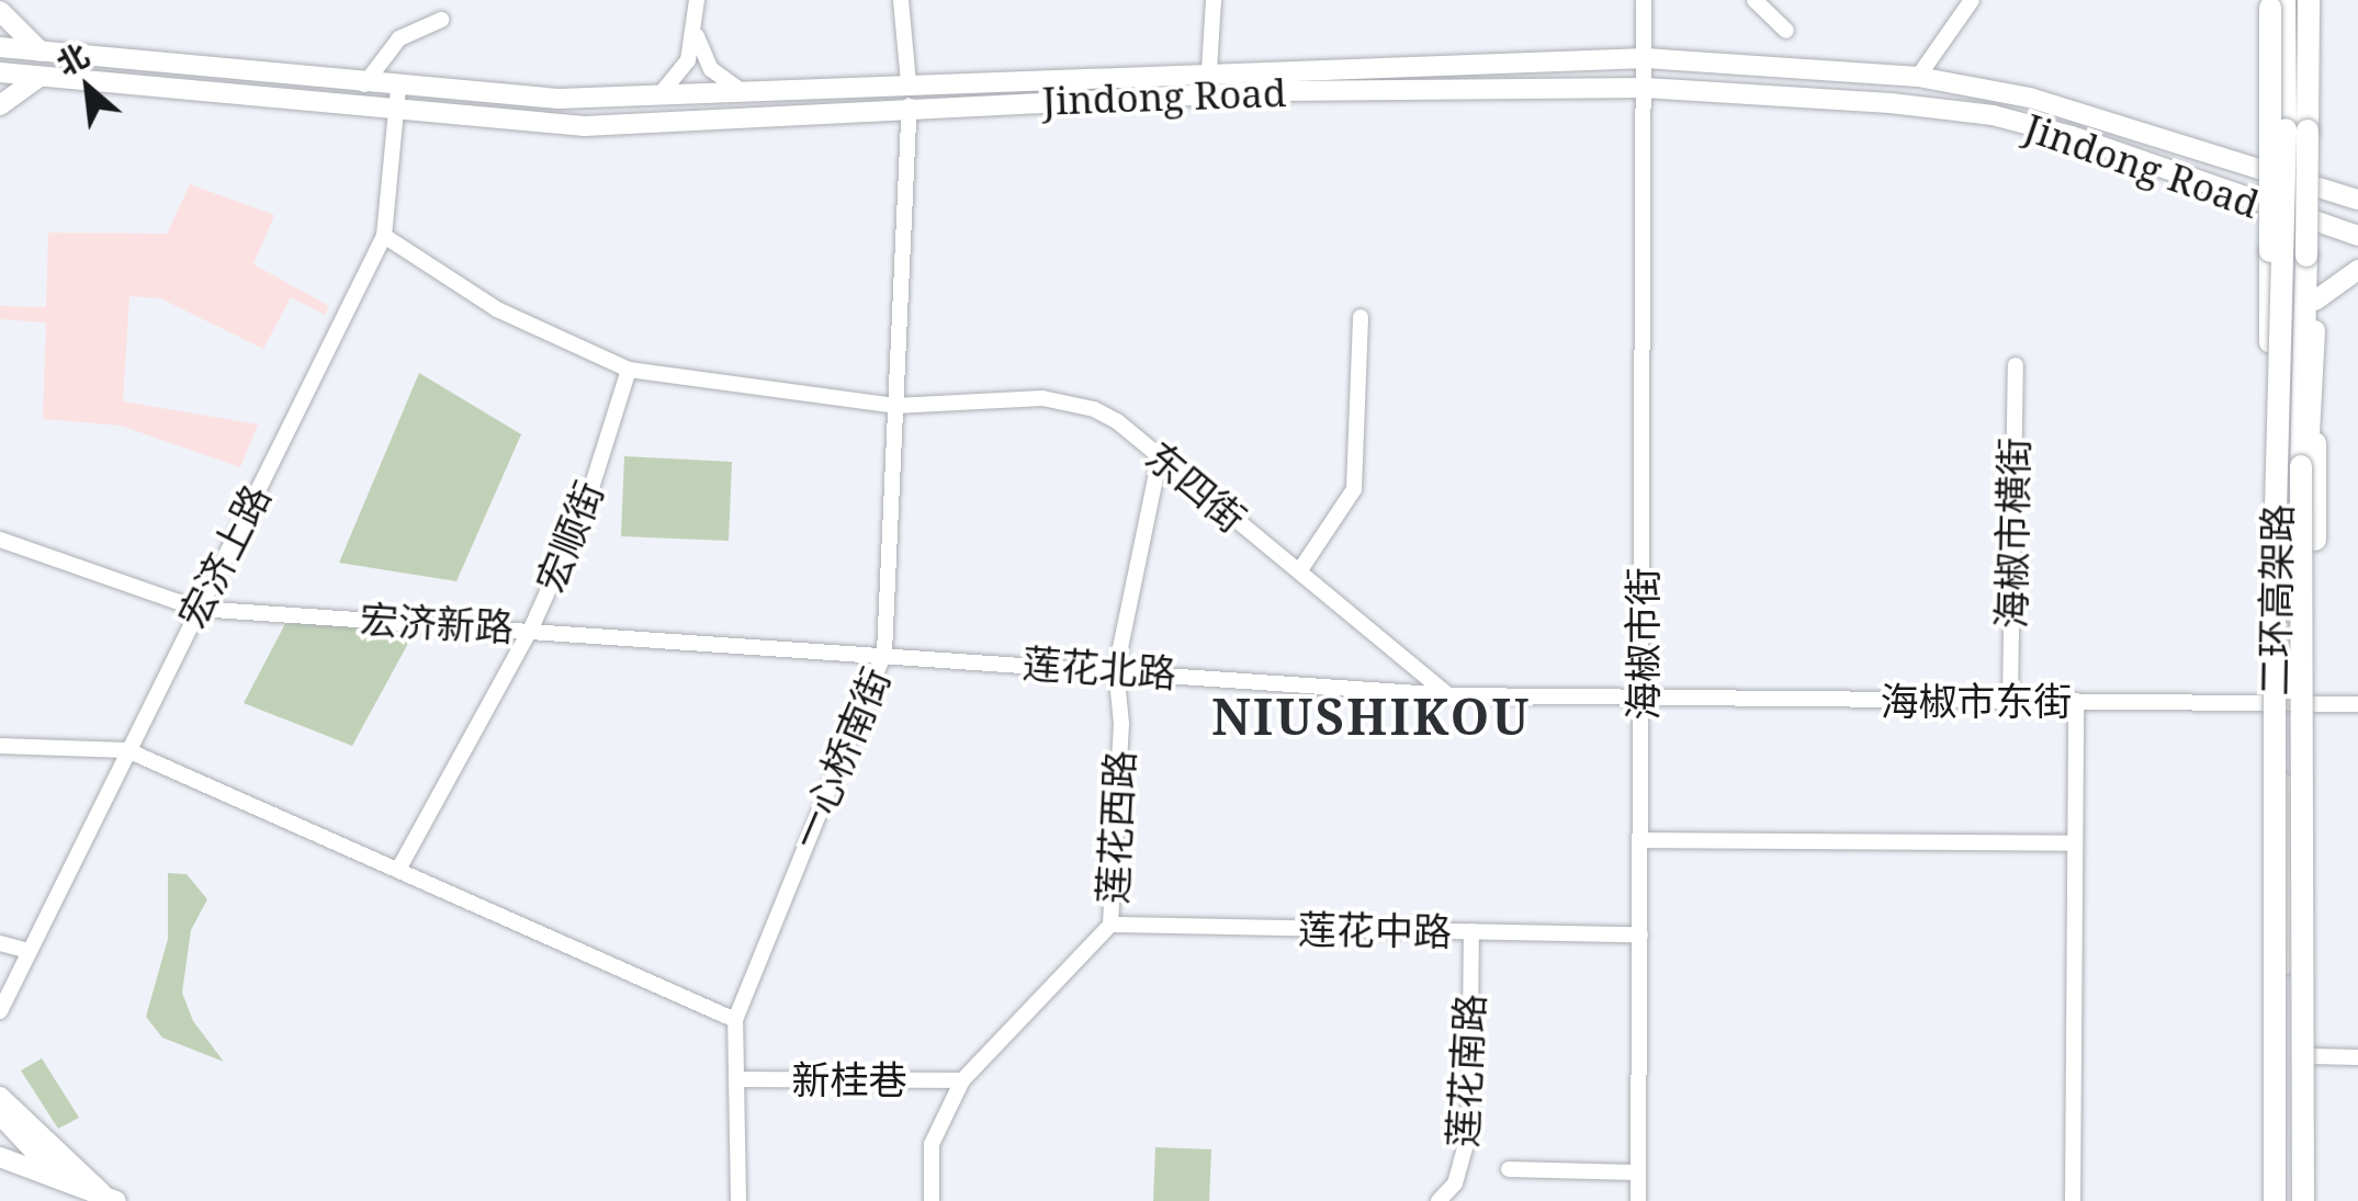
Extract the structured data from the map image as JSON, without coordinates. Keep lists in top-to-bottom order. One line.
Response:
{"streets":{"highway":["二环高架路"],"main road":["Jindong Road"],"street":["东四街","海椒市横街","宏顺街","宏济上路","宏济新路","海椒市街","莲花北路","海椒市东街","一心桥南街","莲花西路","莲花中路","莲花南路","新桂巷"]},"crossings":[["Jindong Road","宏济上路"],["Jindong Road","海椒市街"],["Jindong Road","一心桥南街"],["东四街","宏顺街"],["东四街","宏济上路"],["东四街","莲花北路"],["东四街","一心桥南街"],["东四街","莲花西路"],["海椒市横街","海椒市东街"],["宏顺街","宏济新路"],["宏济上路","宏济新路"],["宏济新路","莲花北路"],["宏济新路","一心桥南街"],["海椒市街","莲花北路"],["海椒市街","海椒市东街"],["海椒市街","莲花中路"],["莲花北路","海椒市东街"],["莲花北路","一心桥南街"],["莲花北路","莲花西路"],["一心桥南街","新桂巷"],["莲花西路","莲花中路"],["莲花西路","新桂巷"],["莲花中路","莲花南路"]],"districts":["NIUSHIKOU"],"north":"top left"}
